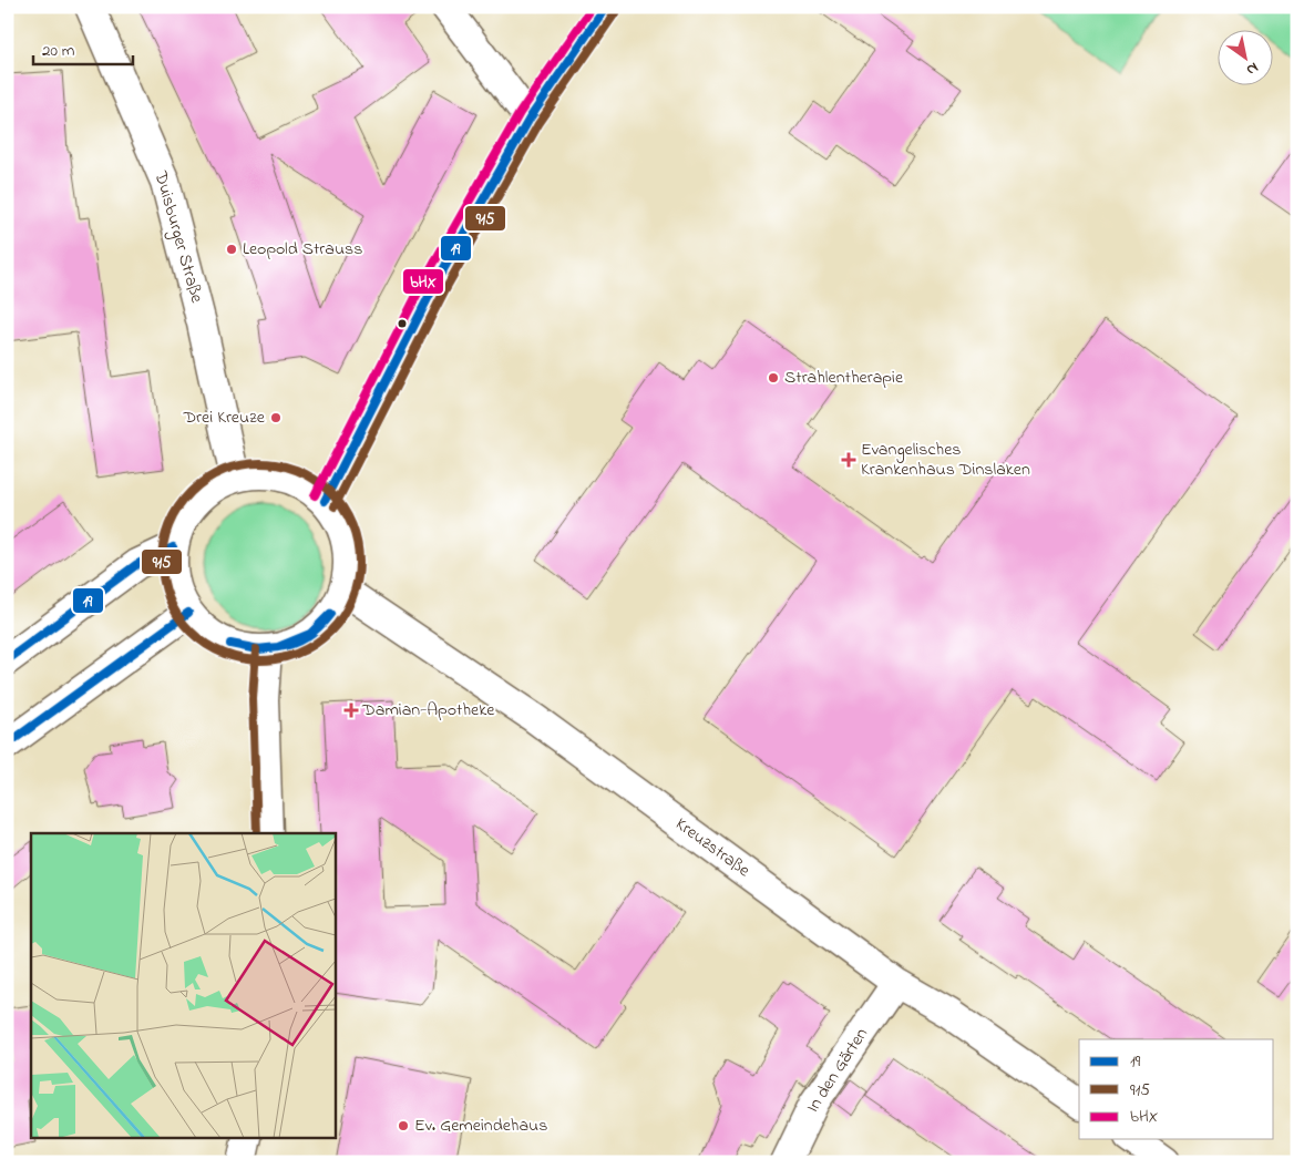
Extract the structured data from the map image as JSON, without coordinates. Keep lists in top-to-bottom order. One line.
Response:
{"streets":{"street":["Duisburger Straße","Kreuzstraße","In den Gärten"]},"crossings":[["Duisburger Straße","Kreuzstraße"],["Kreuzstraße","In den Gärten"]],"places":{"other":["Leopold Strauss","Strahlentherapie","Drei Kreuze","Ev. Gemeindehaus"],"health":["Evangelisches Krankenhaus Dinslaken","Damian-Apotheke"]},"lines":["transit line 19","transit line bHX","transit line 915"],"legend":["19","915","bHX"],"scale_bar":"20 m","north":"bottom right"}
